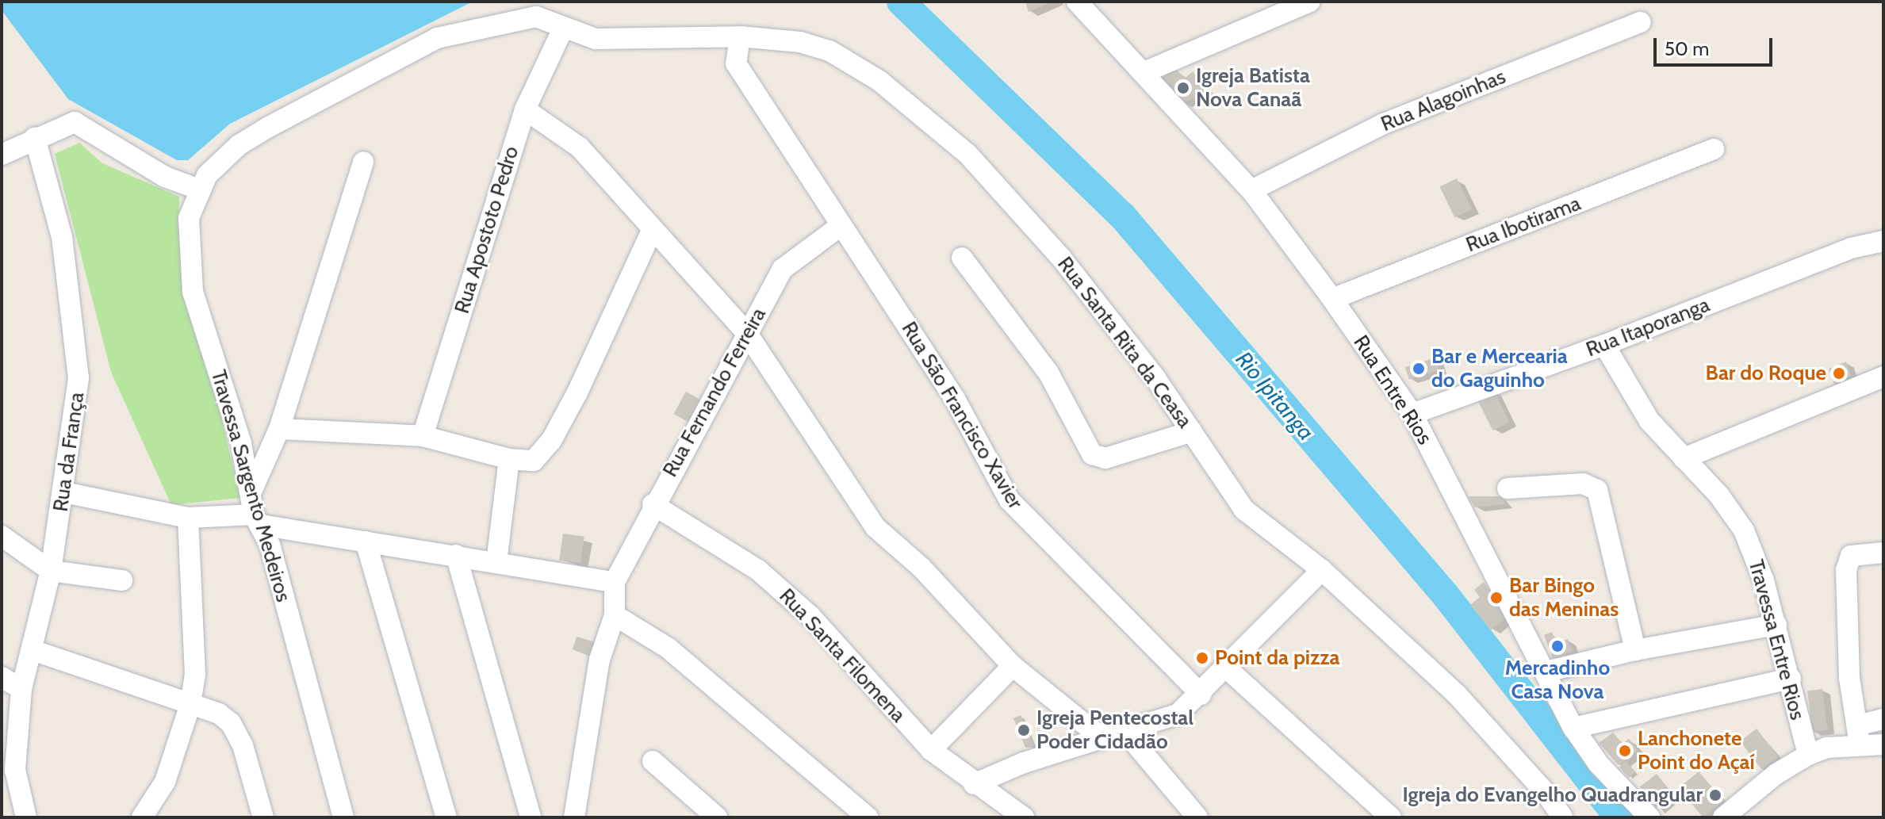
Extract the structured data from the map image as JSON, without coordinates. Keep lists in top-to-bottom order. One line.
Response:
{"streets":{"street":["Rua Alagoinhas","Rua Ibotirama","Rua Apostoto Pedro","Rua Itaporanga","Rua Santa Rita da Ceasa","Rua Entre Rios","Rua Fernando Ferreira","Rua São Francisco Xavier","Rua da França","Travessa Sargento Medeiros","Travessa Entre Rios","Rua Santa Filomena"]},"crossings":[["Rua Alagoinhas","Rua Entre Rios"],["Rua Ibotirama","Rua Entre Rios"],["Rua Apostoto Pedro","Rua Santa Rita da Ceasa"],["Rua Apostoto Pedro","Travessa Sargento Medeiros"],["Rua Itaporanga","Rua Entre Rios"],["Rua Itaporanga","Travessa Entre Rios"],["Rua Santa Rita da Ceasa","Rua São Francisco Xavier"],["Rua Santa Rita da Ceasa","Travessa Sargento Medeiros"],["Rua Fernando Ferreira","Rua São Francisco Xavier"],["Rua Fernando Ferreira","Rua Santa Filomena"]],"water":["Rio Ipitanga"],"places":["Igreja Batista Nova Canaã","Bar e Mercearia do Gaguinho","Bar do Roque","Bar Bingo das Meninas","Mercadinho Casa Nova","Point da pizza","Igreja Pentecostal Poder Cidadão","Lanchonete Point do Açaí","Igreja do Evangelho Quadrangular"],"scale_bar":"50 m"}
